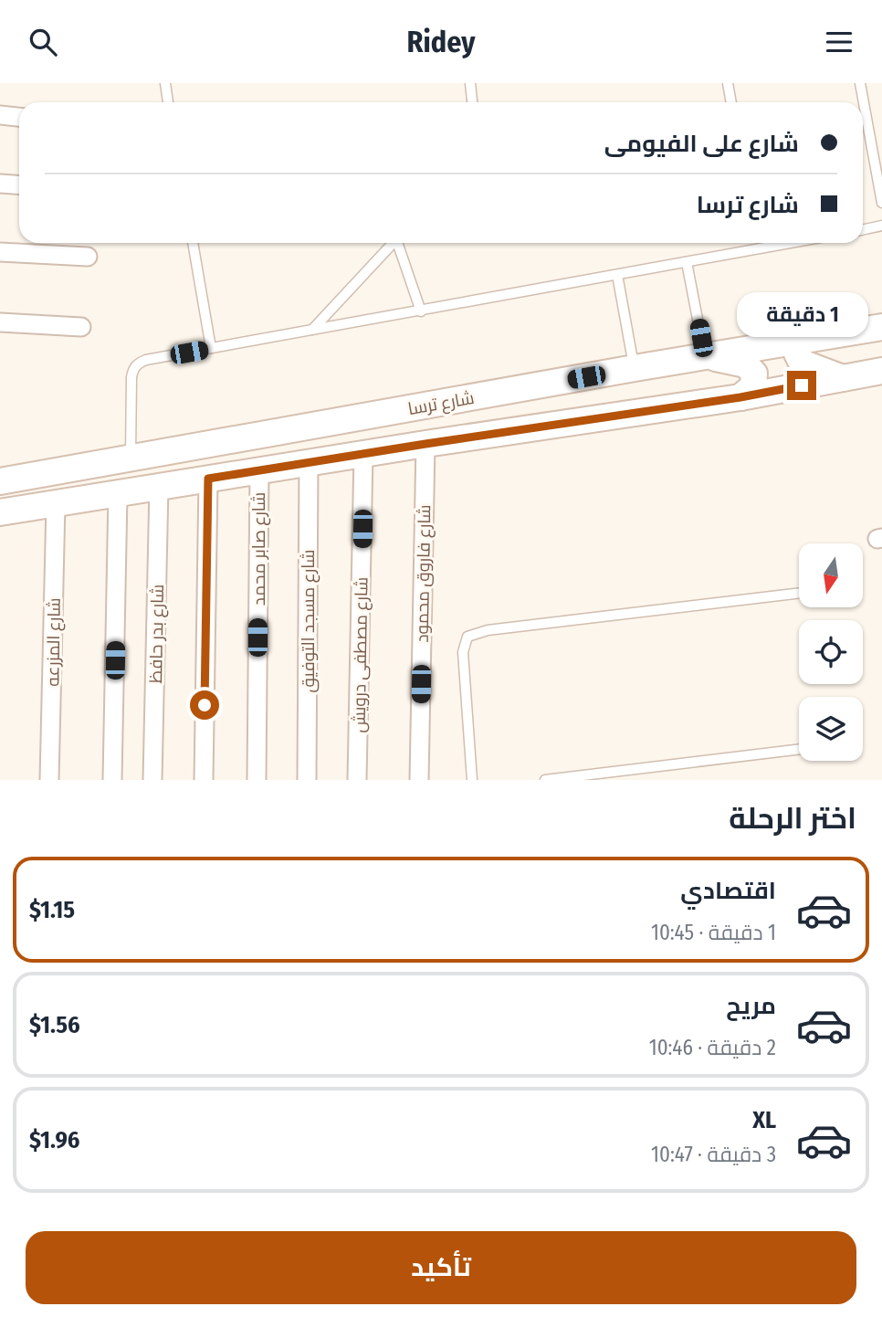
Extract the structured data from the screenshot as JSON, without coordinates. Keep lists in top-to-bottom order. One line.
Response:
{"streets":{"main road":["شارع ترسا"],"street":["شارع صابر محمد","شارع فاروق محمود","شارع مسجد التوفيق","شارع بدر حافظ","شارع المزرعه","شارع مصطفى درويش"]},"north":"bottom","page":{"header":"Ridey","banner":["شارع على الفيومى","شارع ترسا"],"bubble":"1 دقيقة","heading":"اختر الرحلة","list":[{"name":"اقتصادي","note":"1 دقيقة · 10:45","value":"$1.15"},{"name":"مريح","note":"2 دقيقة · 10:46","value":"$1.56"},{"name":"XL","note":"3 دقيقة · 10:47","value":"$1.96"}],"buttons":"تأكيد"}}
